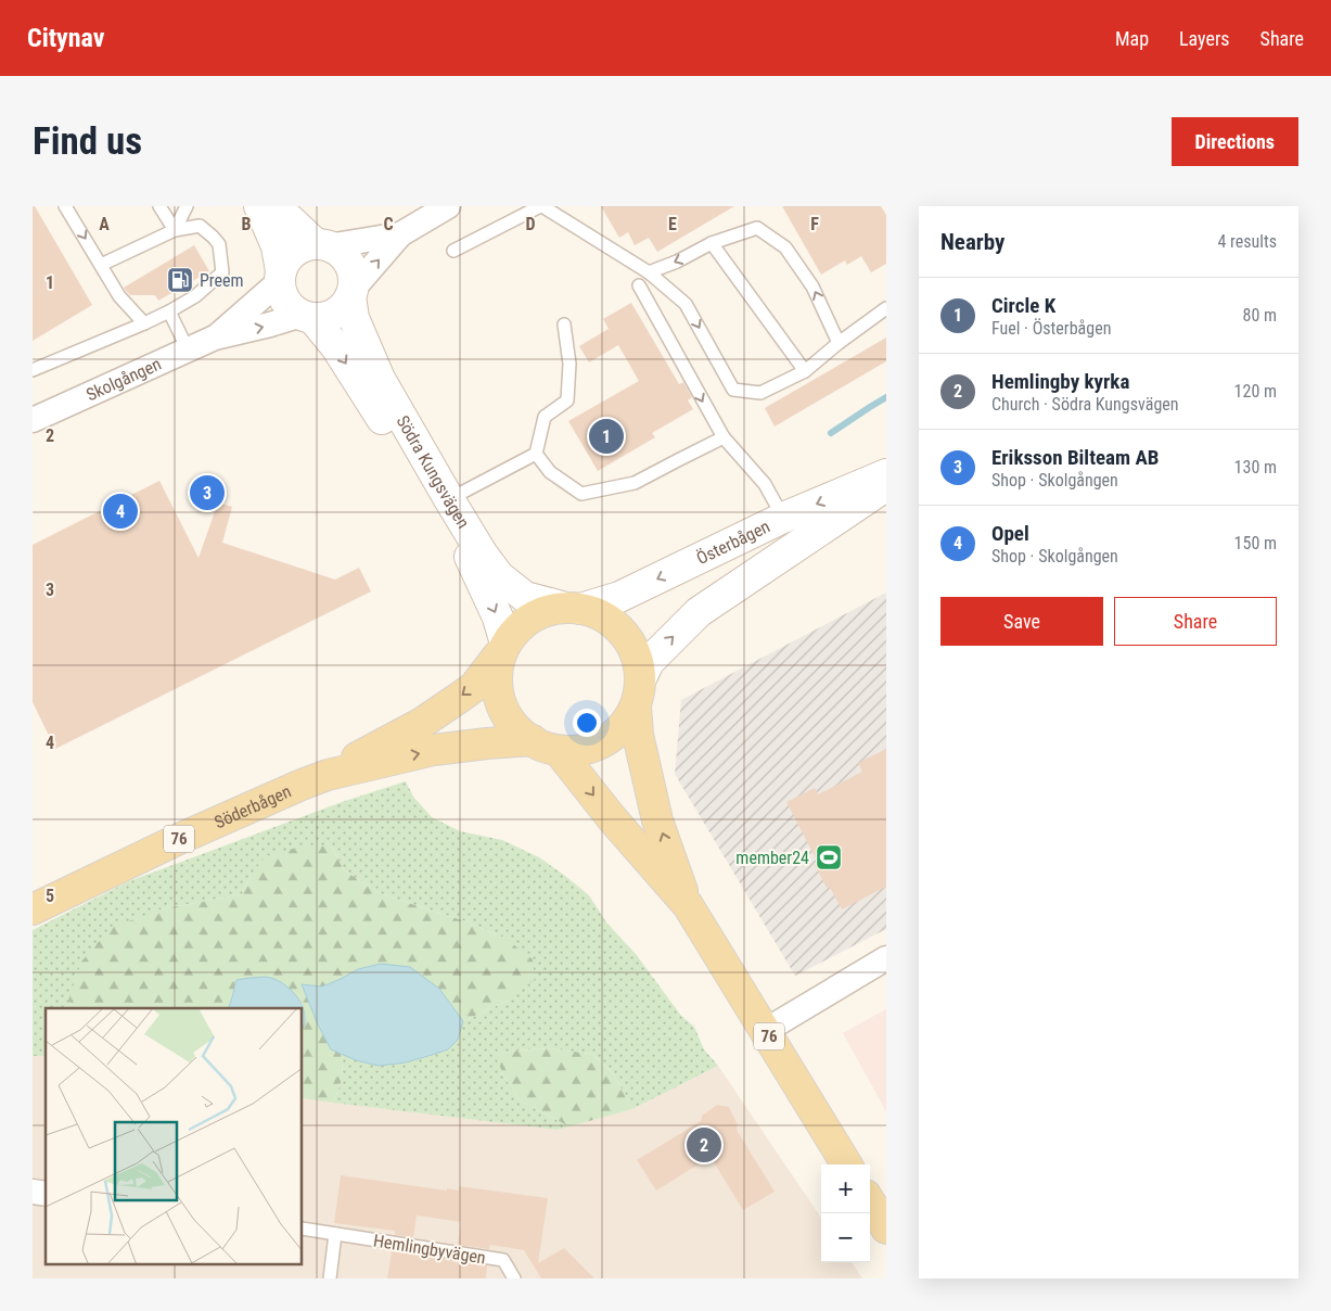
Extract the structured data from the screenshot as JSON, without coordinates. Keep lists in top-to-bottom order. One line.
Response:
{"streets":{"main road":["Södra Kungsvägen","Österbågen","Söderbågen","76"],"street":["Skolgången"],"lane":["Hemlingbyvägen"]},"crossings":[["Skolgången","Södra Kungsvägen"],["Södra Kungsvägen","Österbågen"],["Södra Kungsvägen","Söderbågen"],["Södra Kungsvägen","76"],["Österbågen","Söderbågen"],["Österbågen","76"],["Söderbågen","76"]],"places":{"fuel station":["Preem"],"sports":["member24"]},"page":{"header":"Citynav","nav":["Map","Layers","Share"],"buttons":["Directions",["Save","Share"]],"title":"Find us","heading":["Nearby","4 results"],"list":[{"mark":"1","name":"Circle K","note":"Fuel · Österbågen","value":"80 m"},{"mark":"2","name":"Hemlingby kyrka","note":"Church · Södra Kungsvägen","value":"120 m"},{"mark":"3","name":"Eriksson Bilteam AB","note":"Shop · Skolgången","value":"130 m"},{"mark":"4","name":"Opel","note":"Shop · Skolgången","value":"150 m"}],"pins":["1","3","4","2"],"map_buttons":["+","−"]},"grid":{"columns":["A","B","C","D","E","F"],"rows":["1","2","3","4","5"]}}
